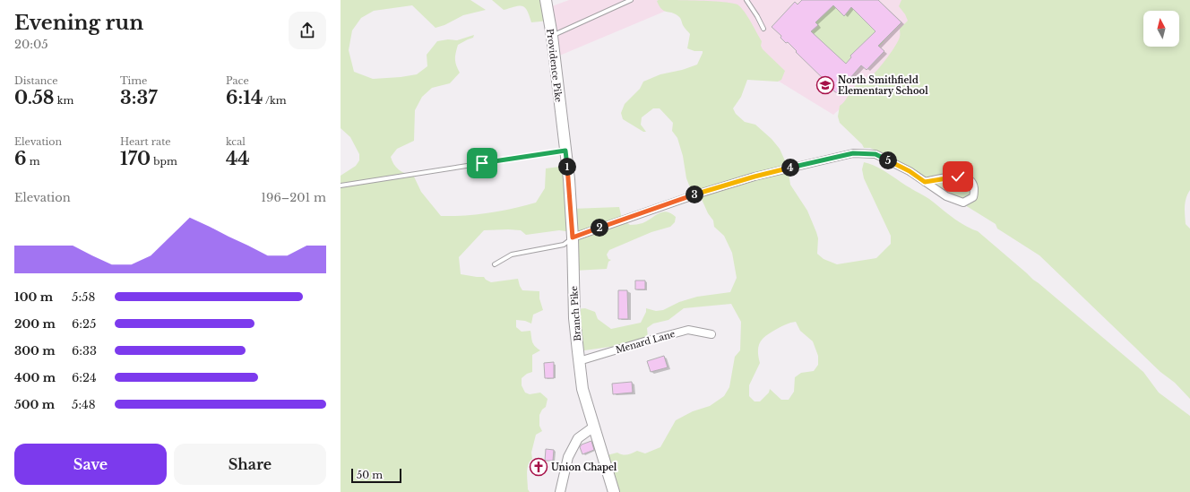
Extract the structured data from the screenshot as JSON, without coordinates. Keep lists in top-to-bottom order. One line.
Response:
{"streets":{"main road":["Providence Pike","Branch Pike"],"street":["Menard Lane"]},"crossings":[["Providence Pike","Branch Pike"],["Branch Pike","Menard Lane"]],"places":{"school or university":["North Smithfield Elementary School"],"church":["Union Chapel"]},"scale_bar":"50 m","north":"top","page":{"heading":["Evening run","20:05"],"stats":[["Distance","0.58 km"],["Time","3:37"],["Pace","6:14 /km"],["Elevation","6 m"],["Heart rate","170 bpm"],["kcal","44"]],"pins":["5","1","4","3","2"],"chart":["Elevation","196–201 m"],"list":[{"name":"100 m","note":"5:58"},{"name":"200 m","note":"6:25"},{"name":"300 m","note":"6:33"},{"name":"400 m","note":"6:24"},{"name":"500 m","note":"5:48"}],"buttons":["Save","Share"],"scale":"50 m"}}
